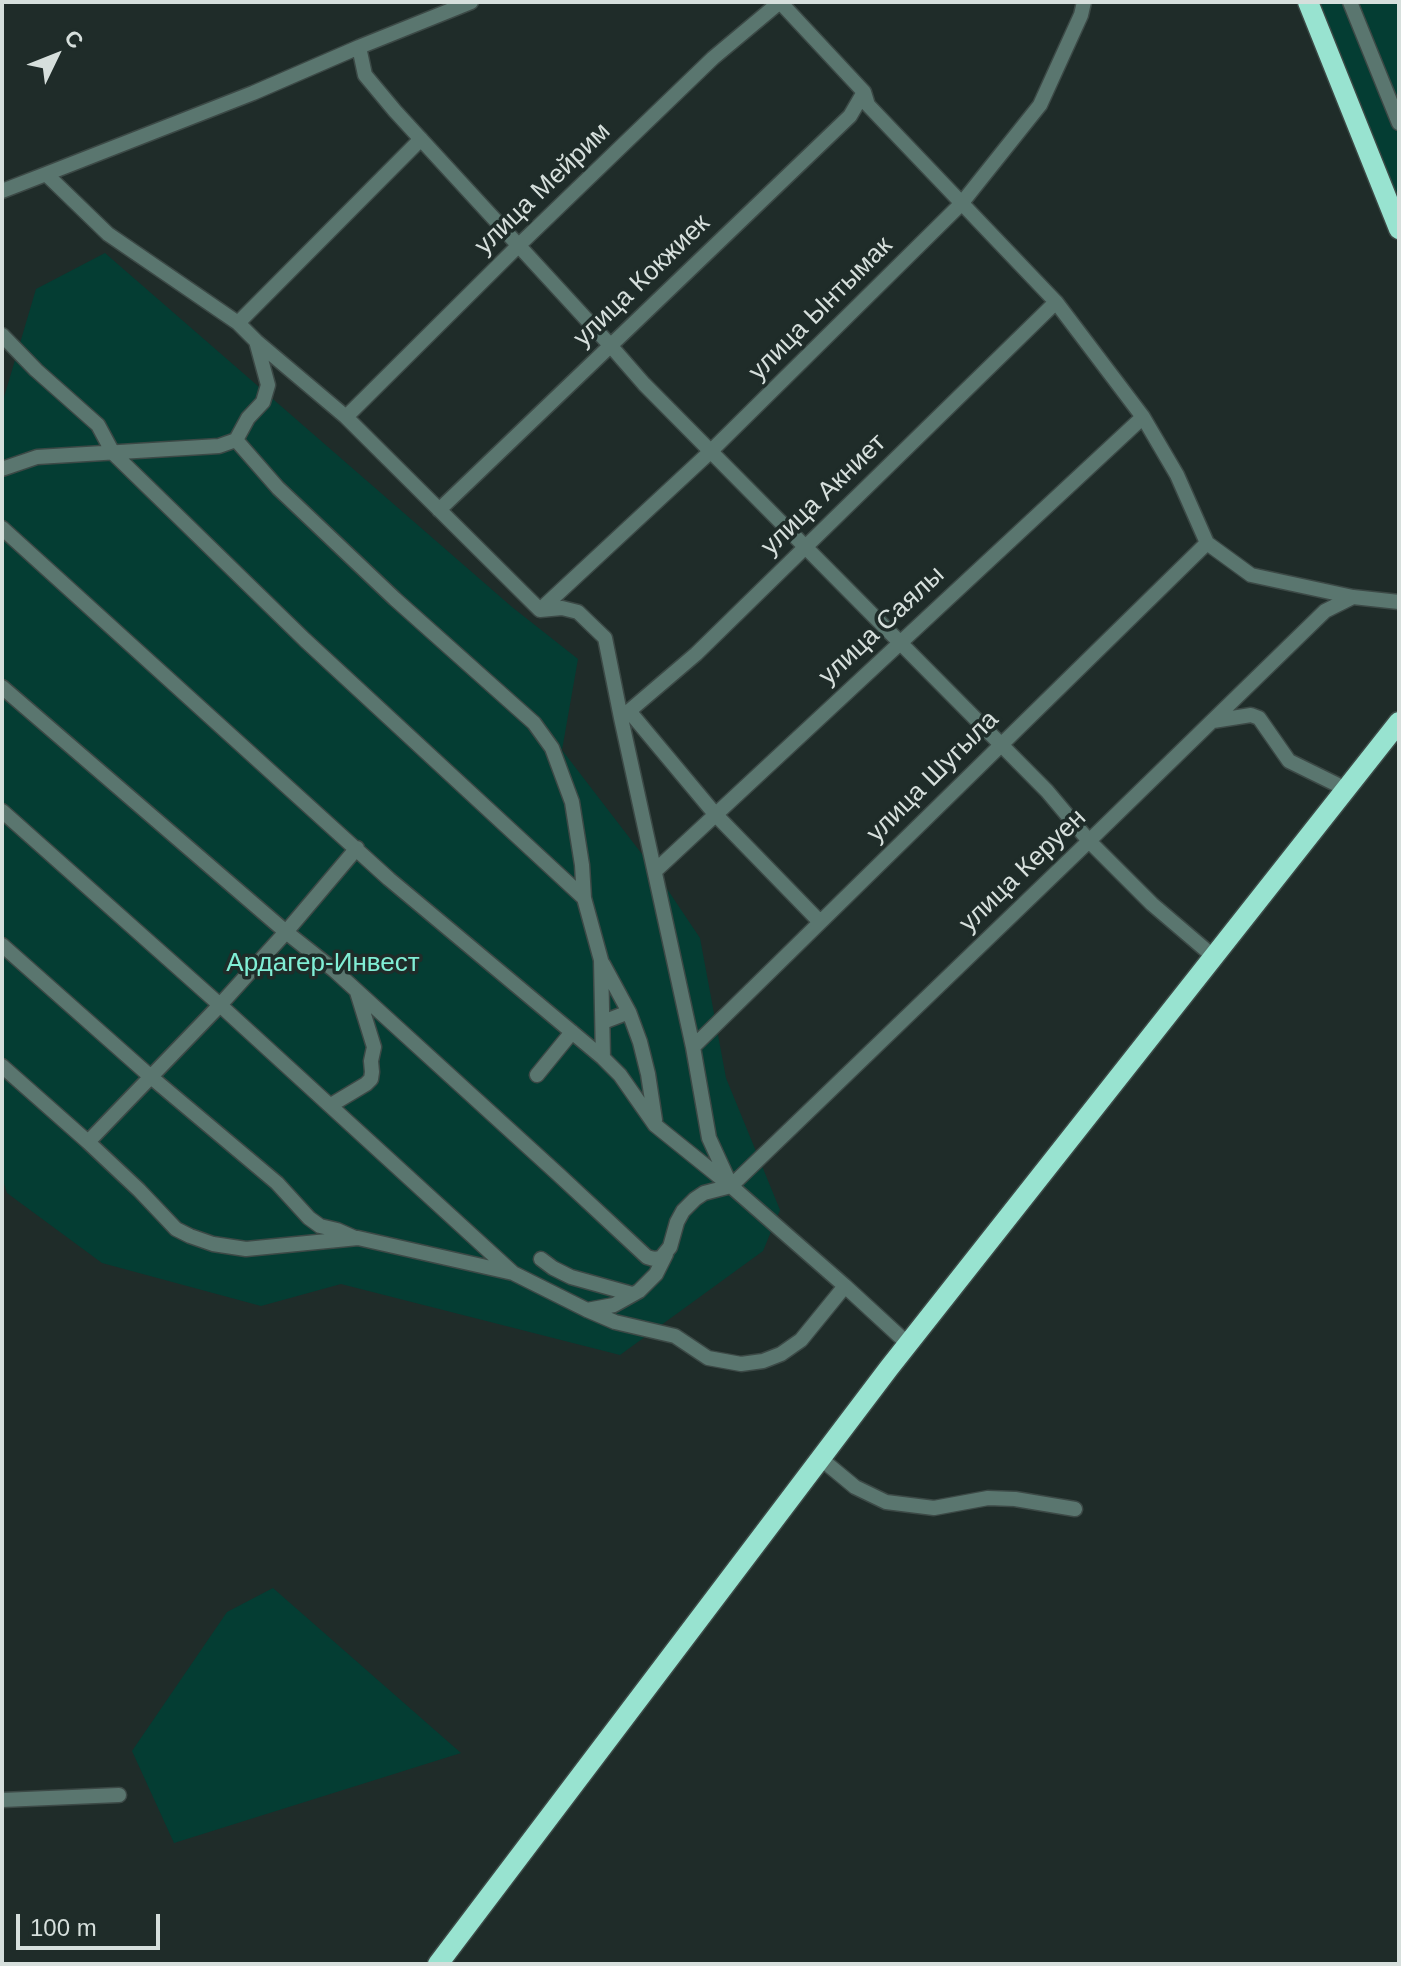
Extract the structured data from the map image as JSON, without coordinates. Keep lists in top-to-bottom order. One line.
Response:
{"streets":{"street":["улица Мейрим","улица Кокжиек","улица Ынтымак","улица Акниет","улица Саялы","улица Шугыла","улица Керуен"]},"crossings":[["улица Мейрим","улица Кокжиек"],["улица Мейрим","улица Ынтымак"],["улица Мейрим","улица Акниет"],["улица Мейрим","улица Саялы"],["улица Мейрим","улица Шугыла"]],"parks":["Ардагер-Инвест"],"scale_bar":"100 m","north":"top right"}
